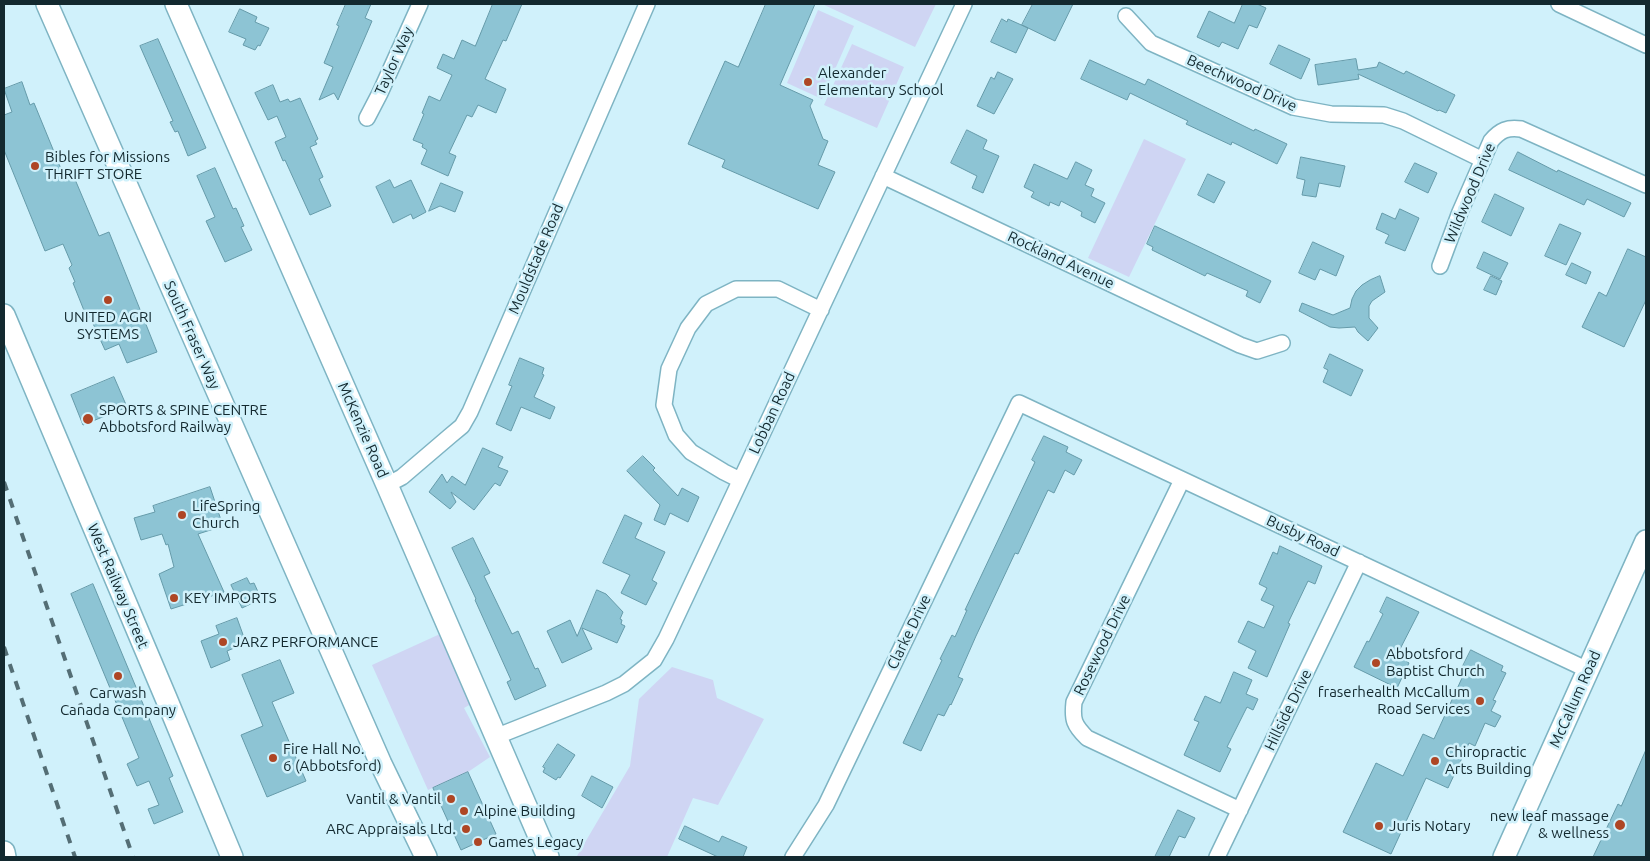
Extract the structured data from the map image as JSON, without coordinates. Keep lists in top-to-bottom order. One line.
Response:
{"streets":{"street":["Taylor Way","Beechwood Drive","Wildwood Drive","Mouldstade Road","Rockland Avenue","South Fraser Way","Lobban Road","McKenzie Road","Busby Road","West Railway Street","Clarke Drive","Rosewood Drive","McCallum Road","Hillside Drive"]},"crossings":[["Beechwood Drive","Wildwood Drive"],["Mouldstade Road","McKenzie Road"],["Rockland Avenue","Lobban Road"],["Lobban Road","McKenzie Road"],["Busby Road","Clarke Drive"],["Busby Road","Rosewood Drive"],["Busby Road","McCallum Road"],["Busby Road","Hillside Drive"],["Rosewood Drive","Hillside Drive"]],"places":["Alexander Elementary School","Bibles for Missions THRIFT STORE","UNITED AGRI SYSTEMS","SPORTS & SPINE CENTRE Abbotsford Railway","LifeSpring Church","KEY IMPORTS","JARZ PERFORMANCE","Abbotsford Baptist Church","Carwash Canada Company","fraserhealth McCallum Road Services","Fire Hall No. 6 (Abbotsford)","Chiropractic Arts Building","Vantil & Vantil","Alpine Building","new leaf massage & wellness","Juris Notary","ARC Appraisals Ltd.","Games Legacy"]}
